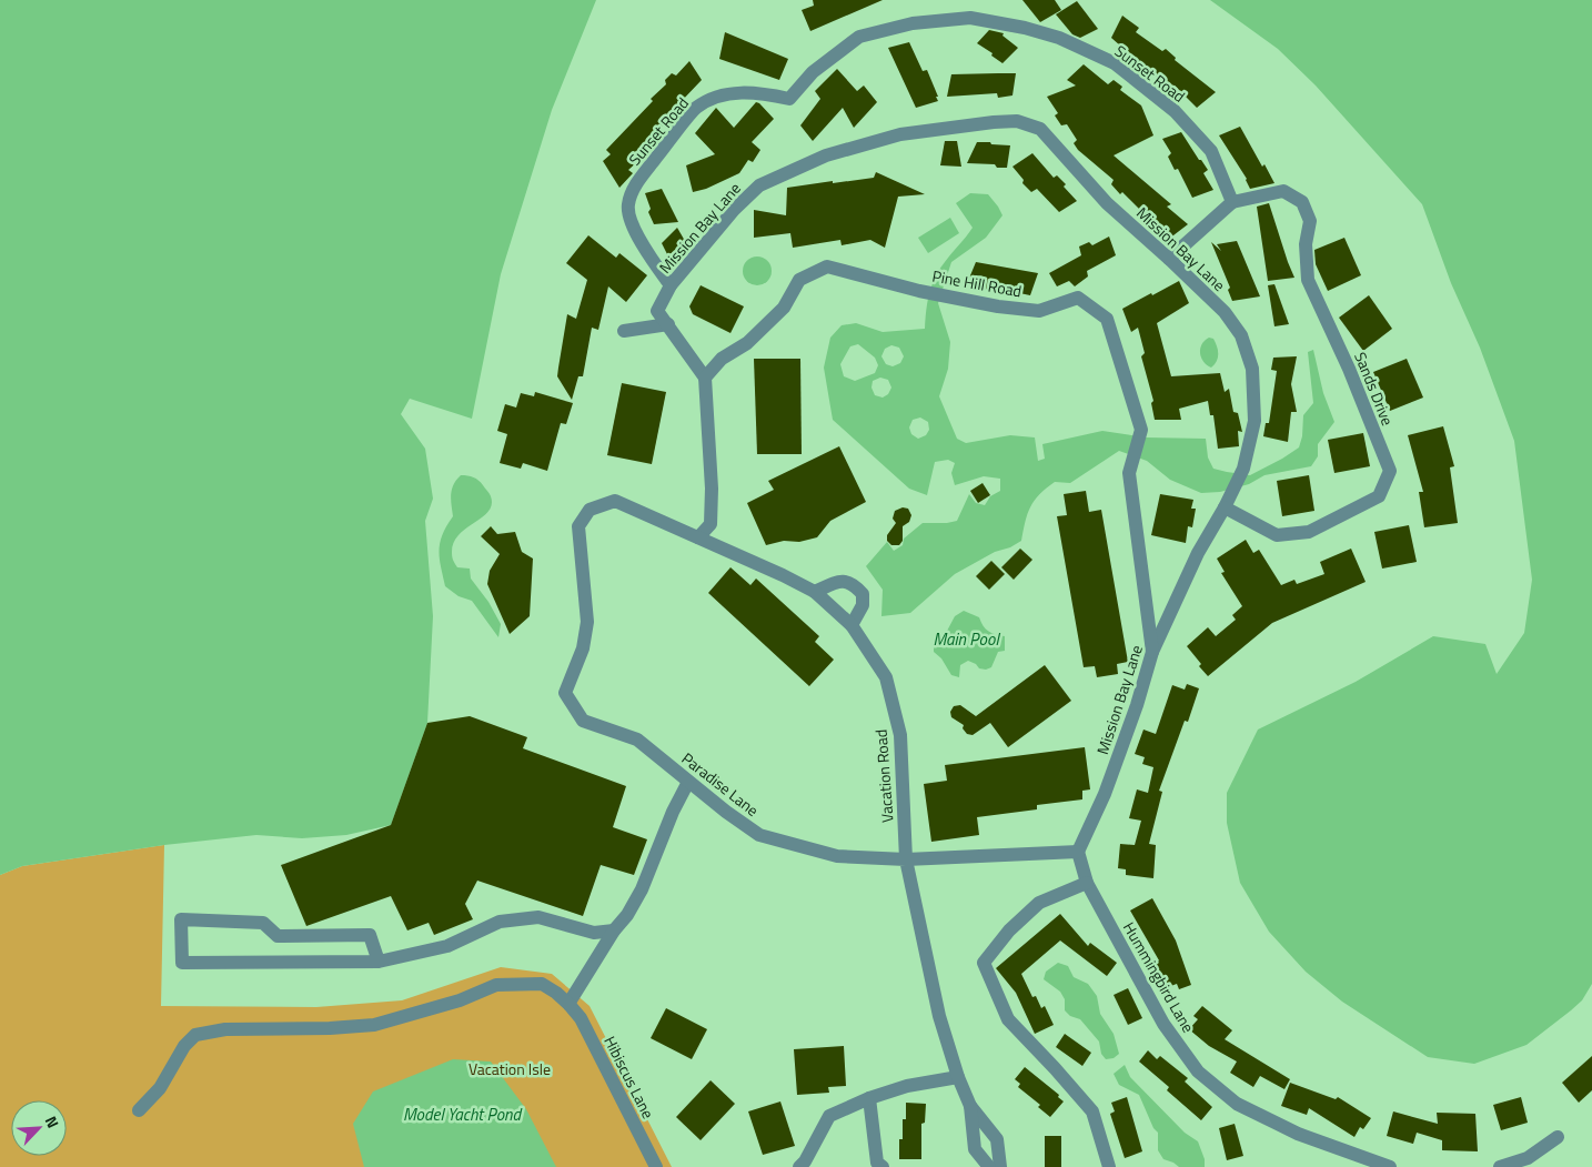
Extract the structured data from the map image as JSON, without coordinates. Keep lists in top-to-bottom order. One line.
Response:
{"streets":{"street":["Sunset Road","Mission Bay Lane","Pine Hill Road","Sands Drive","Vacation Road","Paradise Lane","Hummingbird Lane","Hibiscus Lane"]},"crossings":[["Sunset Road","Mission Bay Lane"],["Sunset Road","Sands Drive"],["Mission Bay Lane","Pine Hill Road"],["Mission Bay Lane","Sands Drive"],["Mission Bay Lane","Paradise Lane"],["Mission Bay Lane","Hummingbird Lane"],["Vacation Road","Paradise Lane"],["Paradise Lane","Hummingbird Lane"]],"water":["Main Pool","Model Yacht Pond"],"parks":["Vacation Isle"],"north":"top right"}
